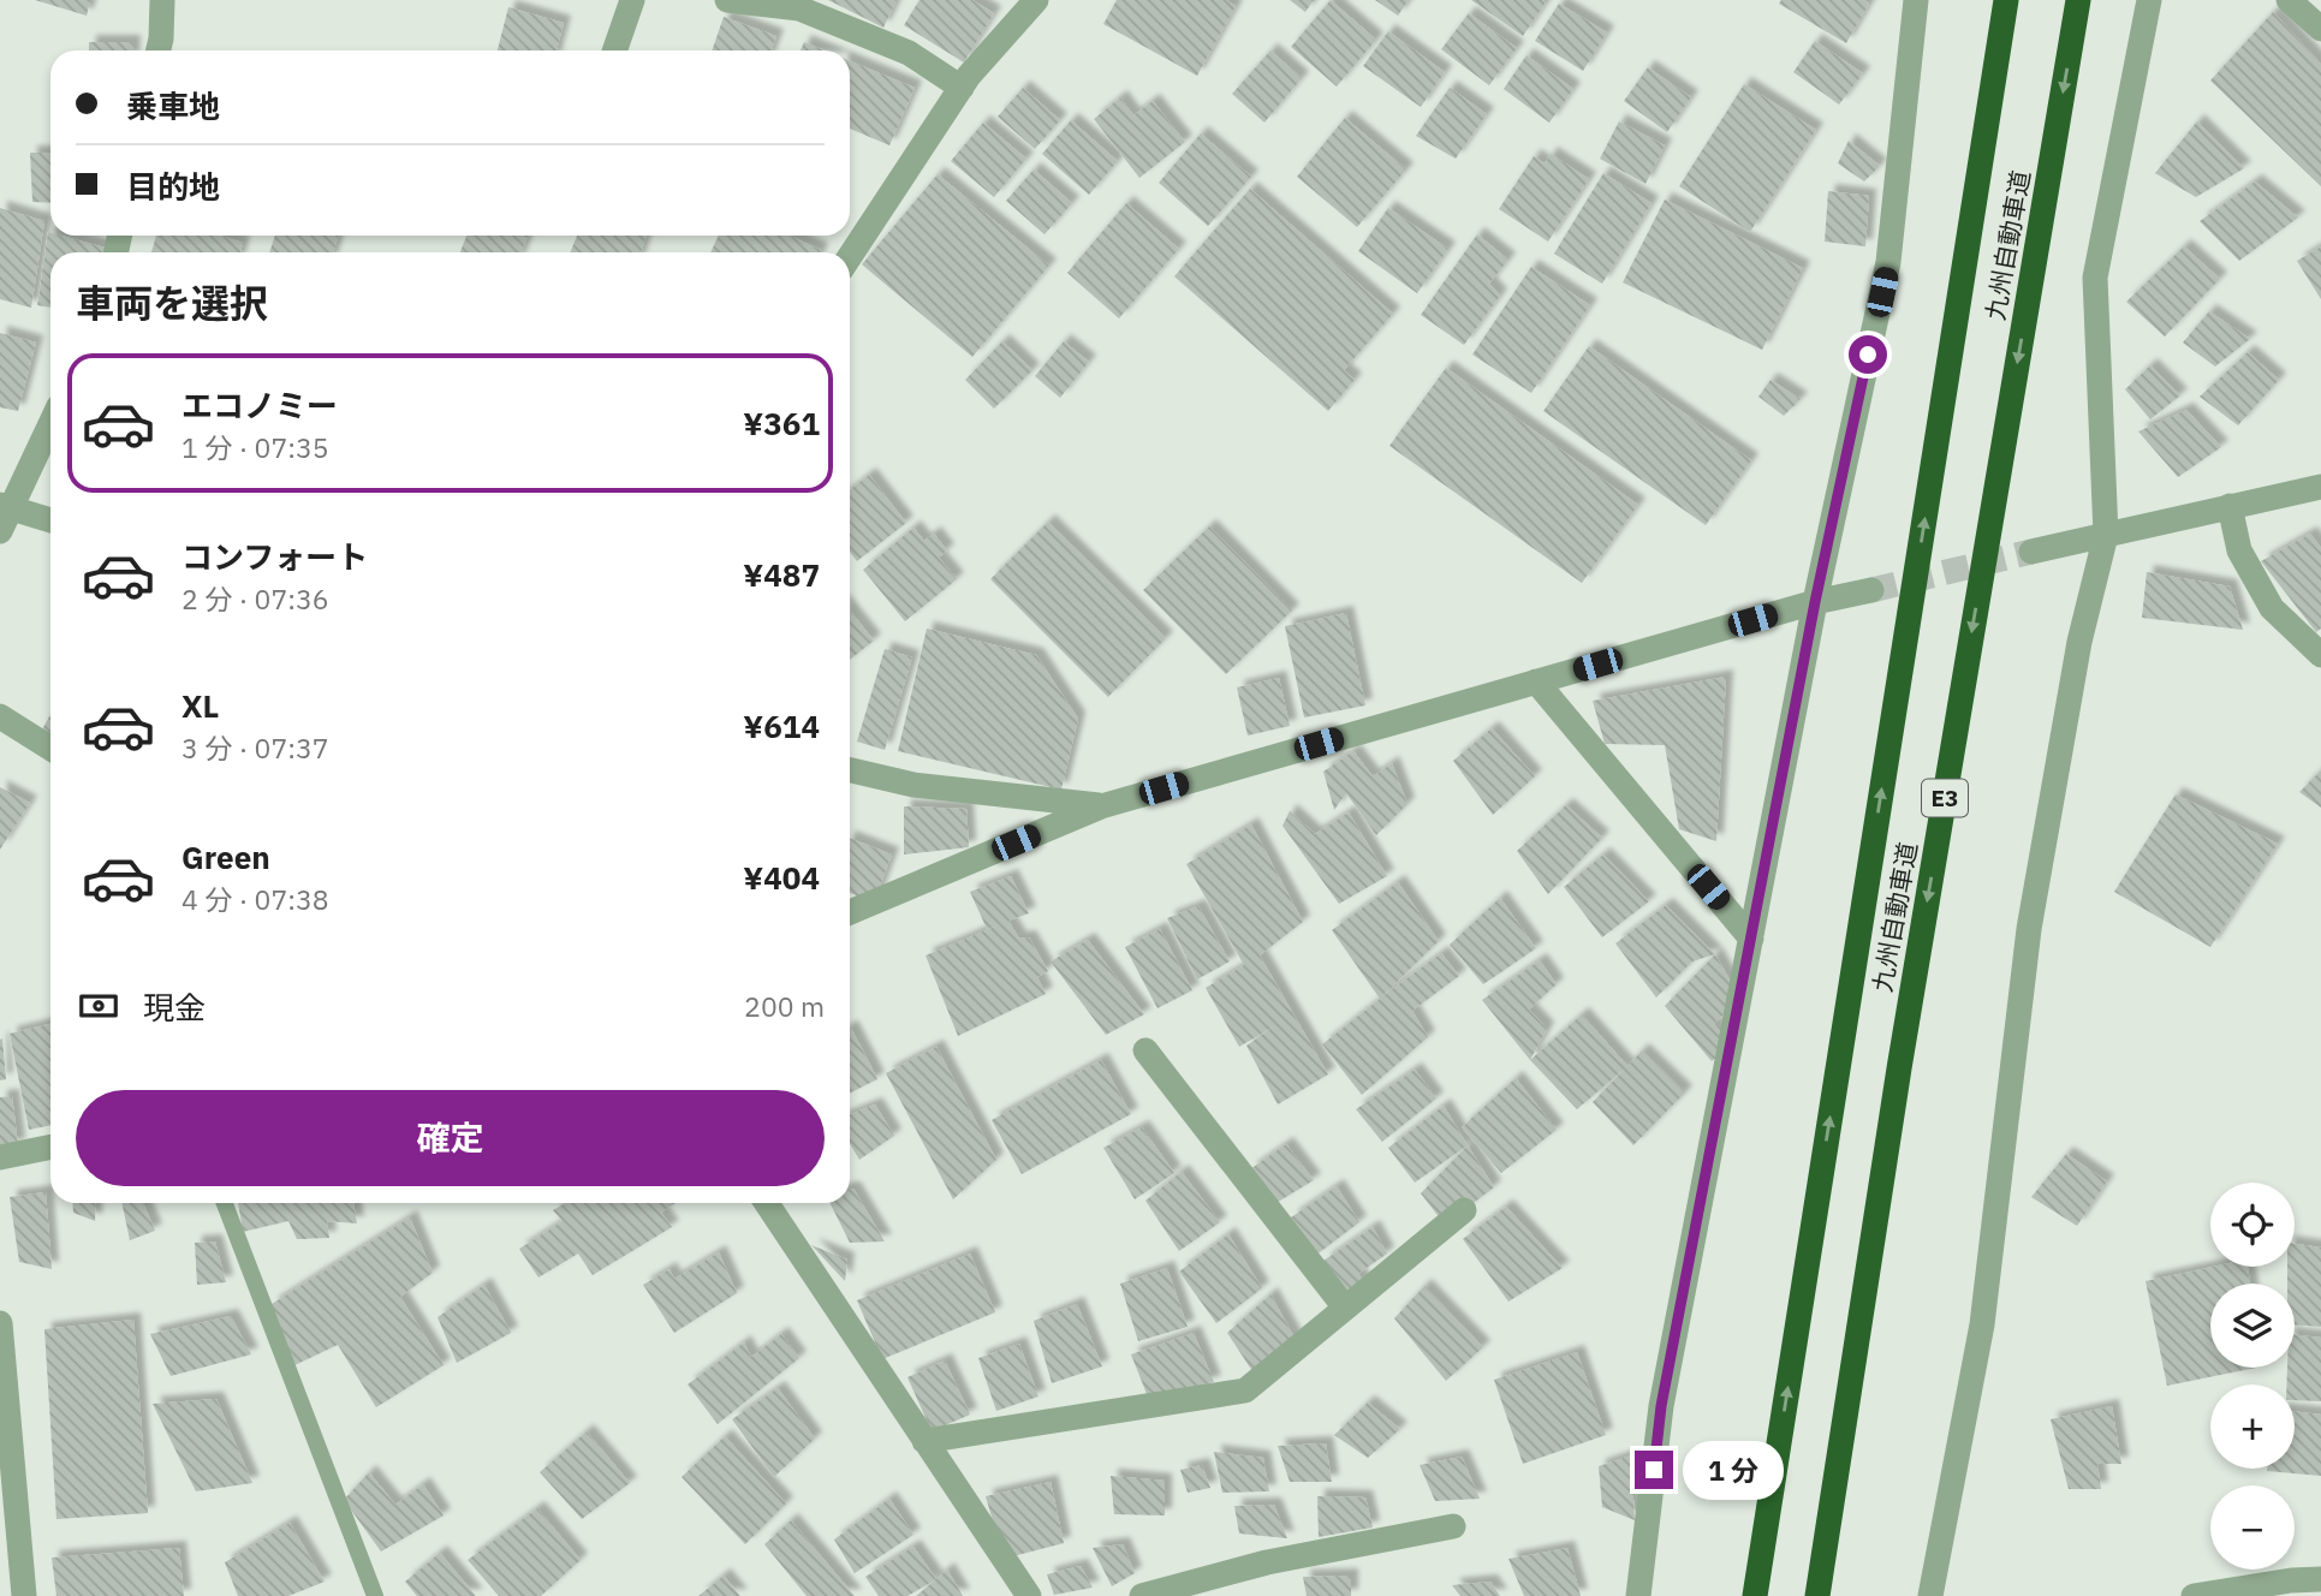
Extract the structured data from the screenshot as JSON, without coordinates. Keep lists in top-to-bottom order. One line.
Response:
{"streets":{"highway":["九州自動車道","E3"]},"page":{"banner":["乗車地","目的地"],"heading":"車両を選択","list":[{"name":"エコノミー","note":"1 分 · 07:35","value":"¥361"},{"name":"コンフォート","note":"2 分 · 07:36","value":"¥487"},{"name":"XL","note":"3 分 · 07:37","value":"¥614"},{"name":"Green","note":"4 分 · 07:38","value":"¥404"}],"pay":["現金","200 m"],"buttons":"確定","map_buttons":["+","−"],"bubble":"1 分"}}
